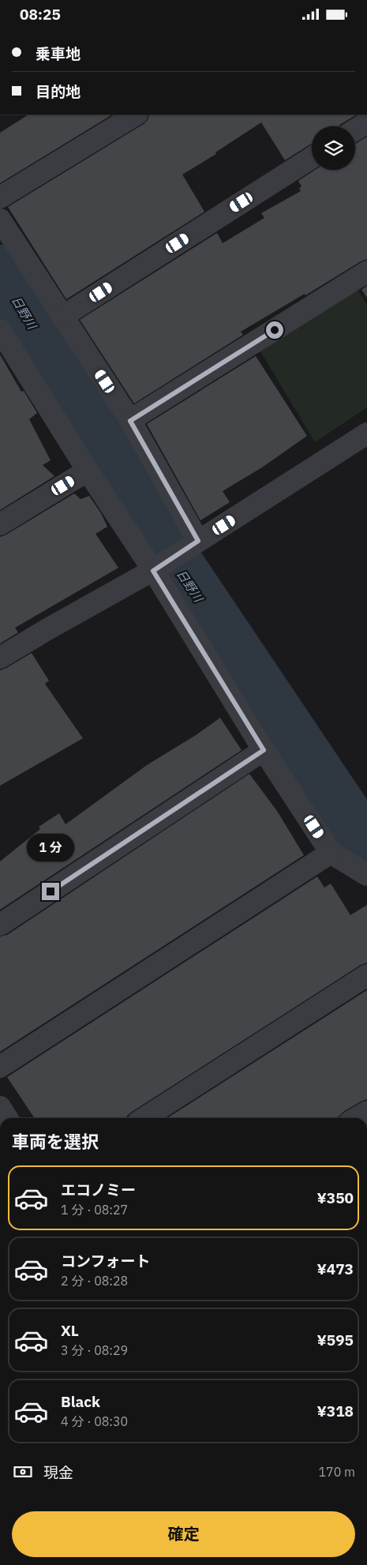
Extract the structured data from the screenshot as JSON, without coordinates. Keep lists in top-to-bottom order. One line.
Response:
{"water":["日野川"],"page":{"status":"08:25","banner":["乗車地","目的地"],"bubble":"1 分","heading":"車両を選択","list":[{"name":"エコノミー","note":"1 分 · 08:27","value":"¥350"},{"name":"コンフォート","note":"2 分 · 08:28","value":"¥473"},{"name":"XL","note":"3 分 · 08:29","value":"¥595"},{"name":"Black","note":"4 分 · 08:30","value":"¥318"}],"pay":["現金","170 m"],"buttons":"確定"}}
